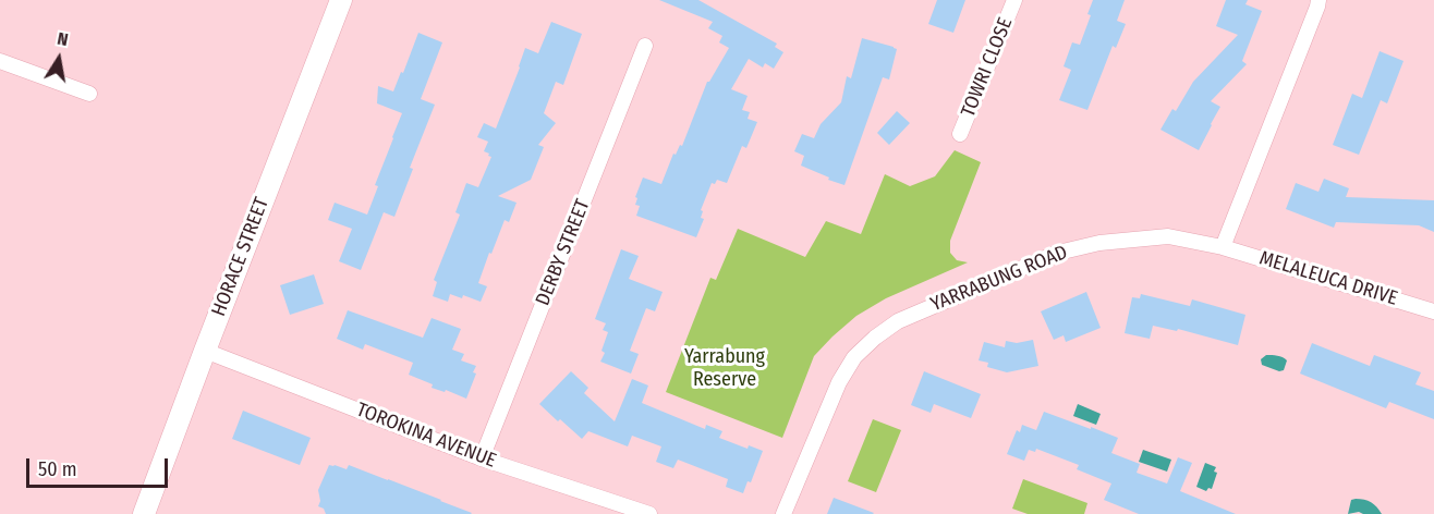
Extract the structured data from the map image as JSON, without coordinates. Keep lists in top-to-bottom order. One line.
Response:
{"streets":{"main road":["HORACE STREET"],"street":["TOWRI CLOSE","DERBY STREET","YARRABUNG ROAD","MELALEUCA DRIVE","TOROKINA AVENUE"]},"crossings":[["DERBY STREET","TOROKINA AVENUE"],["HORACE STREET","TOROKINA AVENUE"],["YARRABUNG ROAD","MELALEUCA DRIVE"]],"parks":["Yarrabung Reserve"],"scale_bar":"50 m","north":"top"}
